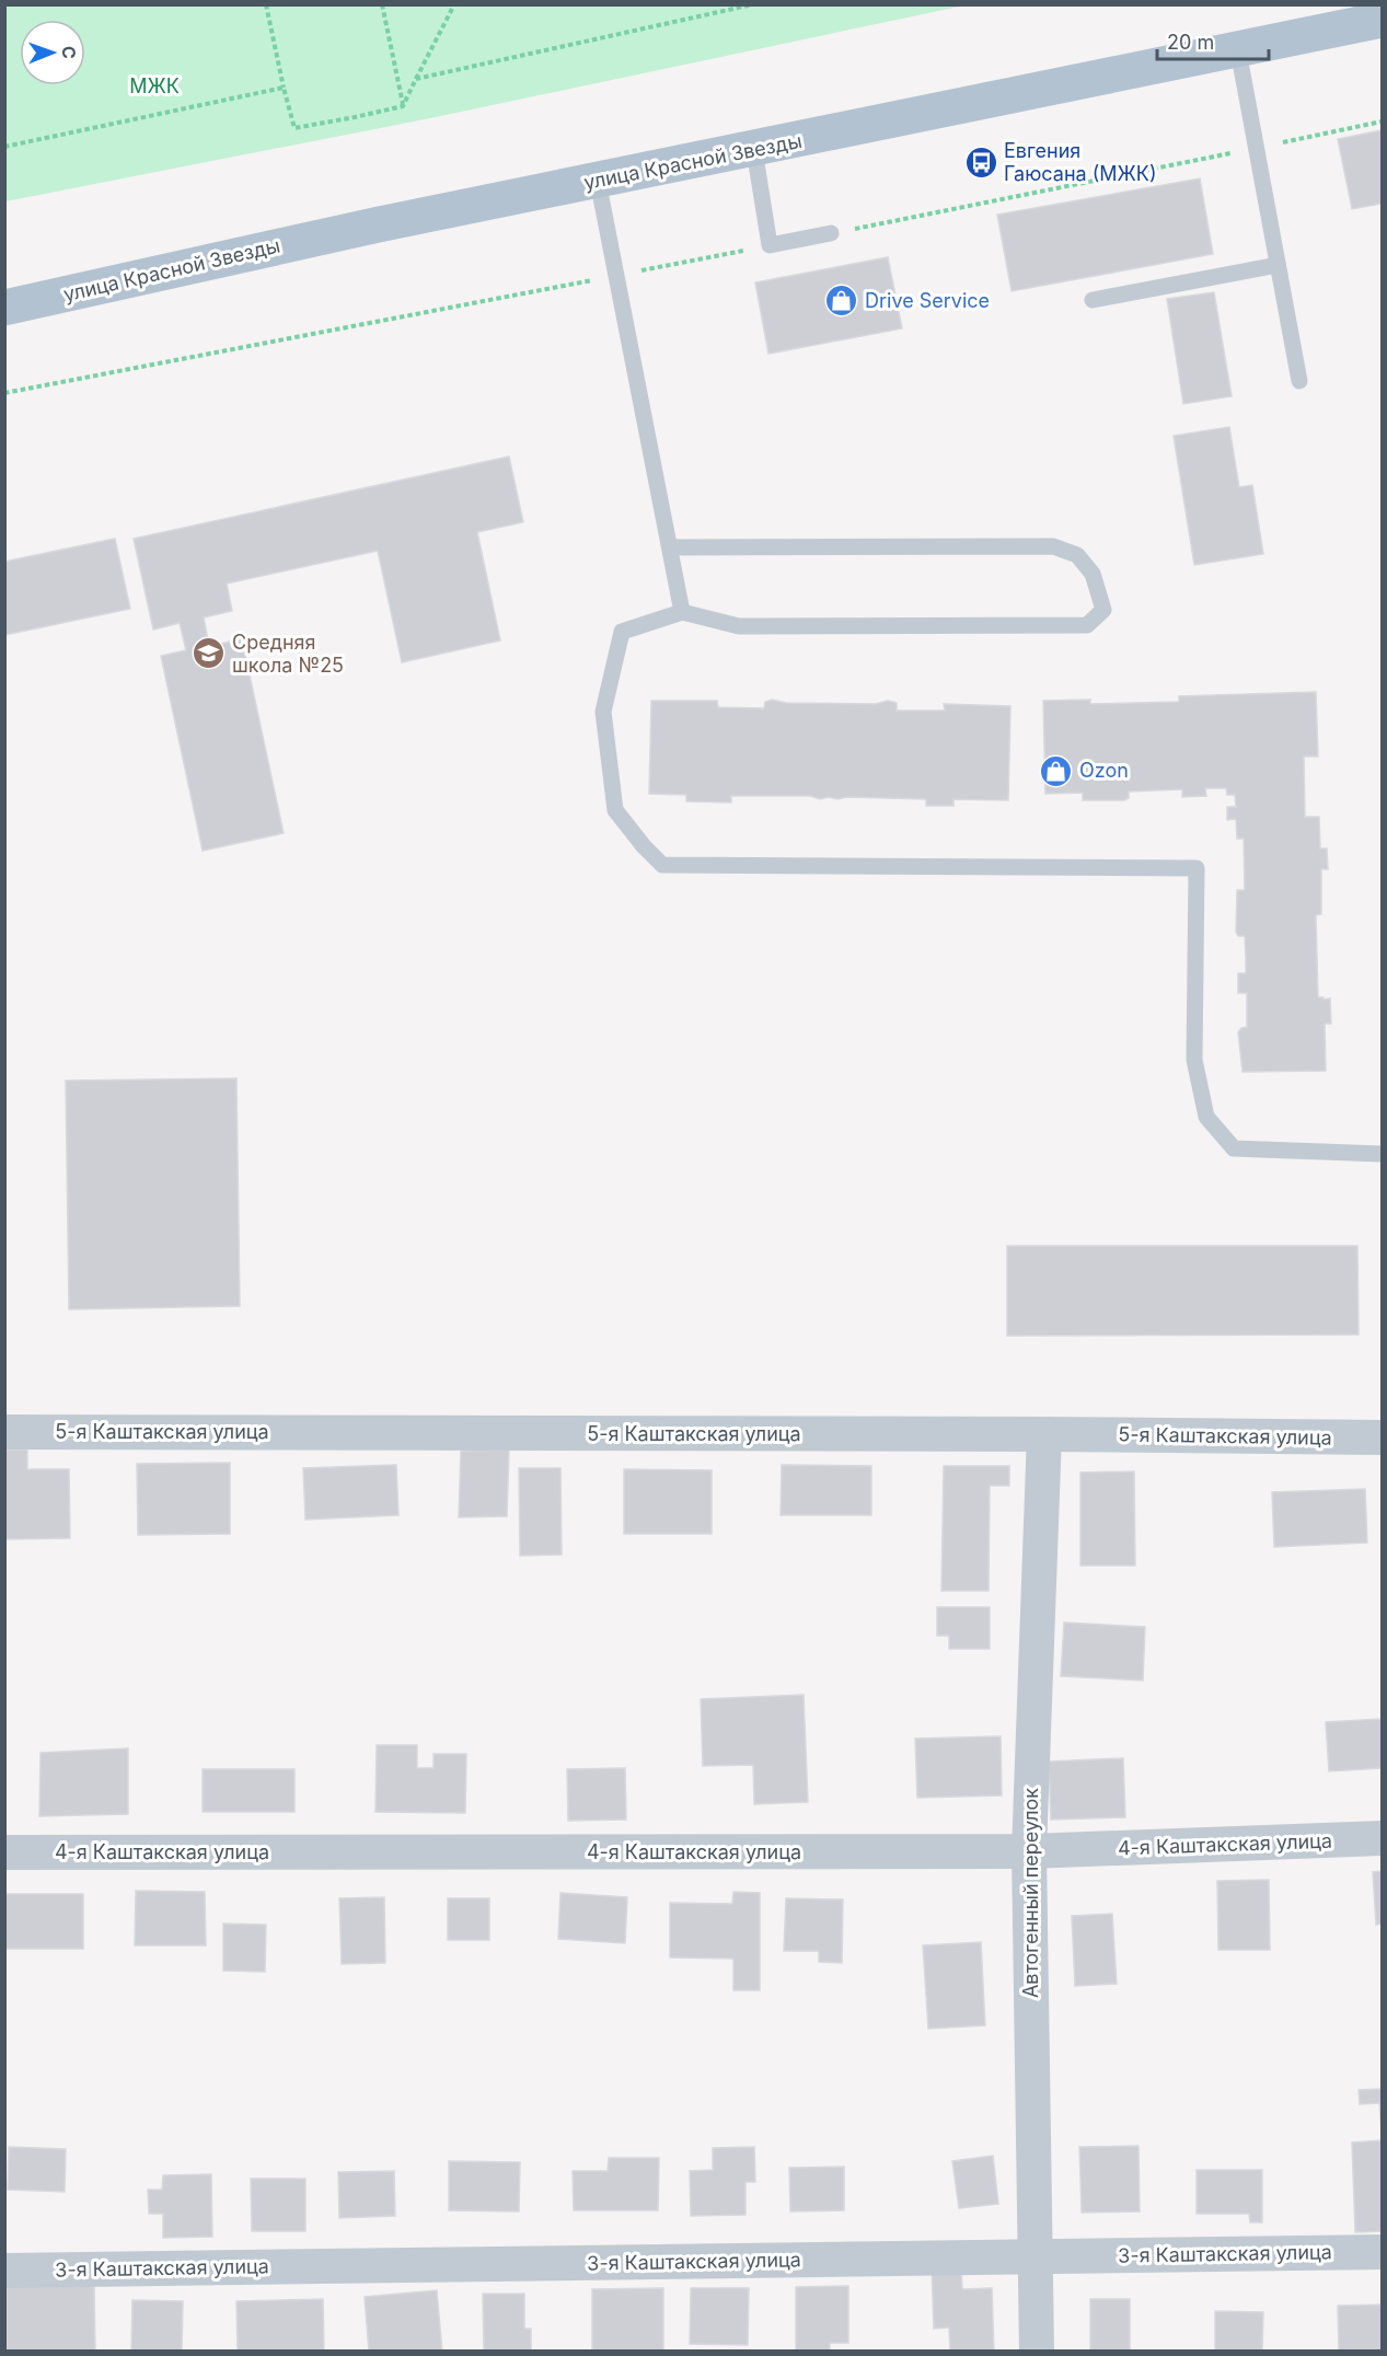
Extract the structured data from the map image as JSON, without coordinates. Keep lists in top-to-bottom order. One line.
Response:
{"streets":{"main road":["улица Красной Звезды"],"street":["5-я Каштакская улица","4-я Каштакская улица","Автогенный переулок","3-я Каштакская улица"]},"crossings":[["5-я Каштакская улица","Автогенный переулок"],["4-я Каштакская улица","Автогенный переулок"],["Автогенный переулок","3-я Каштакская улица"]],"parks":["МЖК"],"places":{"bus stop":["Евгения Гаюсана (МЖК)"],"shop":["Drive Service","Ozon"],"school or university":["Средняя школа №25"]},"scale_bar":"20 m","north":"right"}
